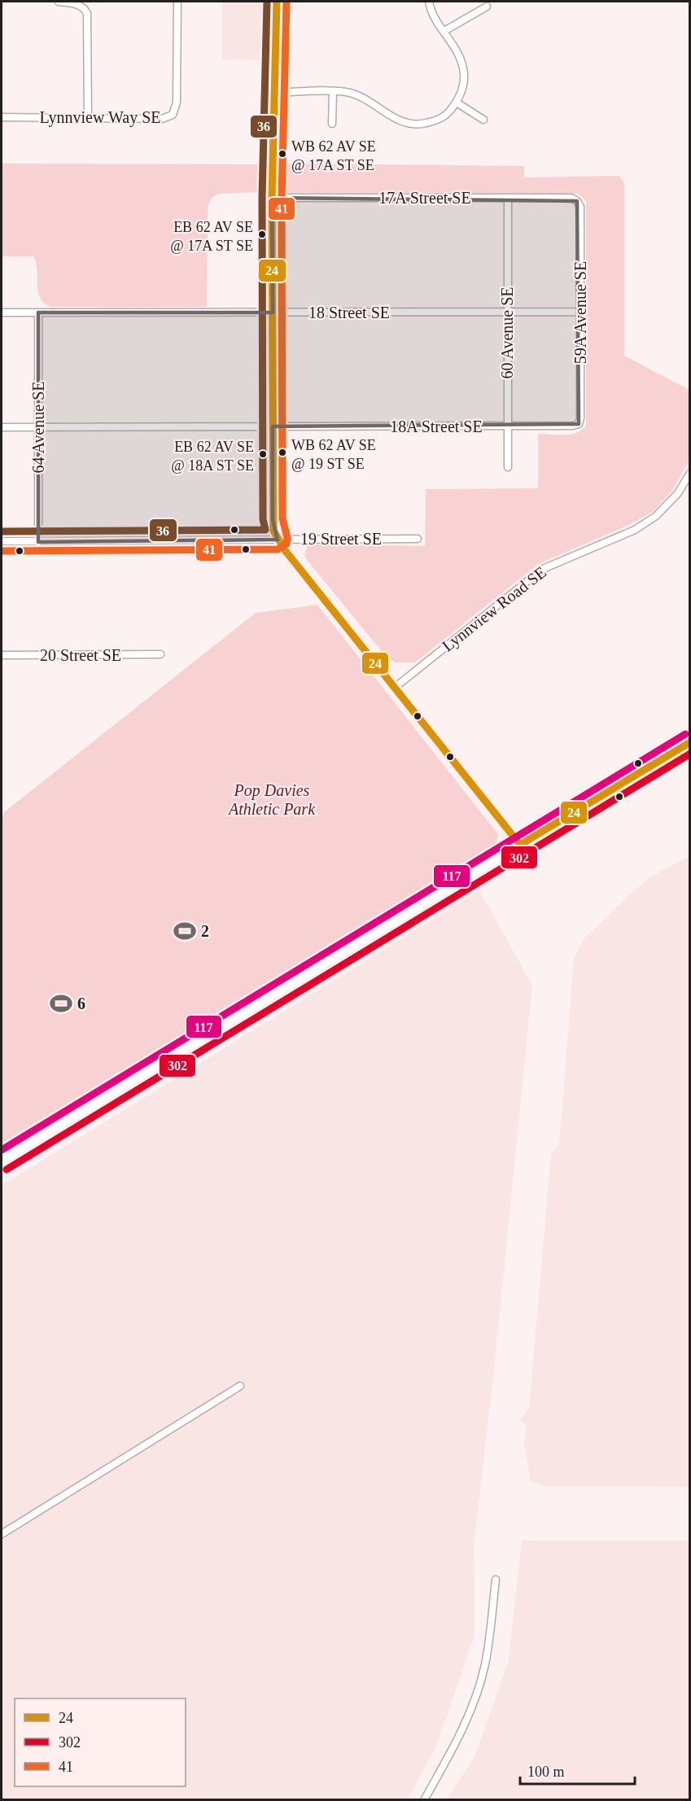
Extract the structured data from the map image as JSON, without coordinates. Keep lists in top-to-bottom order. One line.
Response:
{"streets":{"street":["Lynnview Way SE","17A Street SE","18 Street SE","59A Avenue SE","60 Avenue SE","18A Street SE","64 Avenue SE","19 Street SE","Lynnview Road SE","20 Street SE"]},"crossings":[["17A Street SE","59A Avenue SE"],["17A Street SE","60 Avenue SE"],["18 Street SE","59A Avenue SE"],["18 Street SE","60 Avenue SE"],["18 Street SE","64 Avenue SE"],["59A Avenue SE","18A Street SE"],["60 Avenue SE","18A Street SE"],["18A Street SE","64 Avenue SE"],["64 Avenue SE","19 Street SE"]],"parks":["Pop Davies Athletic Park"],"places":{"other":["WB 62 AV SE @ 17A ST SE","EB 62 AV SE @ 17A ST SE","WB 62 AV SE @ 19 ST SE","EB 62 AV SE @ 18A ST SE"],"sports":["2","6"]},"lines":["transit line 24","transit line 41","transit line 36","transit line 117","transit line 302"],"legend":["24","302","41"],"scale_bar":"100 m"}
